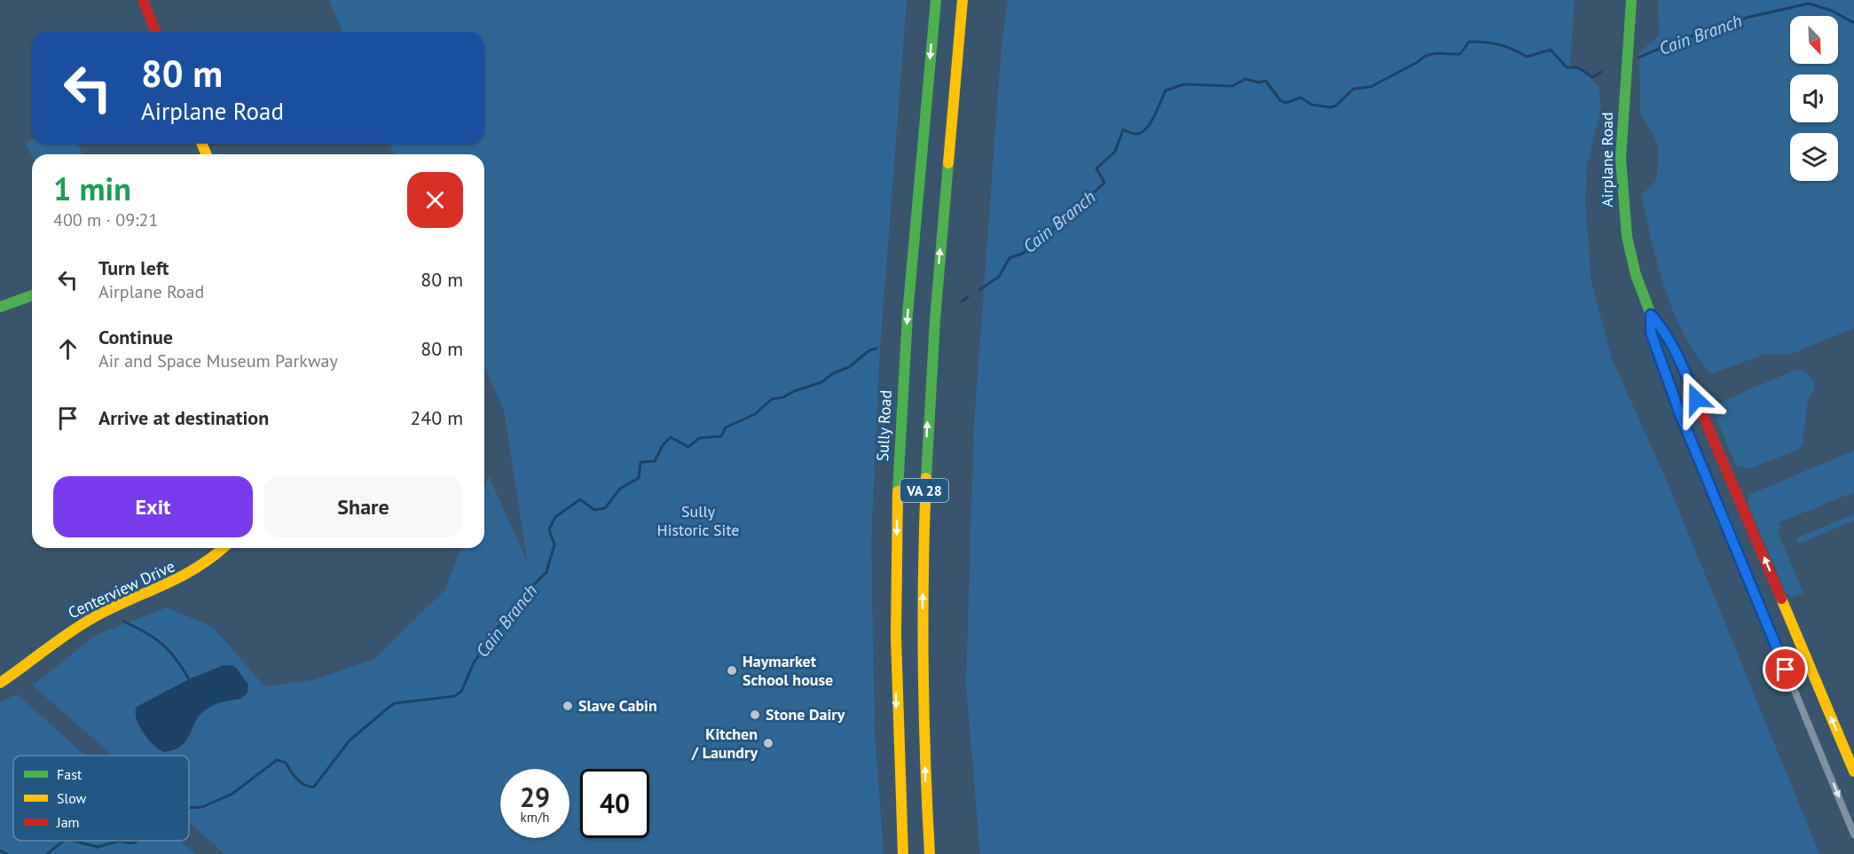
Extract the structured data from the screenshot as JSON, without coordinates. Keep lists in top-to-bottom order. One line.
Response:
{"streets":{"main road":["Airplane Road","Sully Road","VA 28","Centerview Drive"]},"water":["Cain Branch"],"parks":["Sully Historic Site"],"places":["Haymarket School house","Slave Cabin","Stone Dairy","Kitchen / Laundry"],"legend":["Fast","Slow","Jam"],"north":"bottom right","page":{"turn":["80 m","Airplane Road"],"heading":["1 min","400 m · 09:21"],"list":[{"name":"Turn left","note":"Airplane Road","value":"80 m"},{"name":"Continue","note":"Air and Space Museum Parkway","value":"80 m"},{"name":"Arrive at destination","value":"240 m"}],"buttons":["Exit","Share"],"speed":"29 km/h","limit":"40"}}
